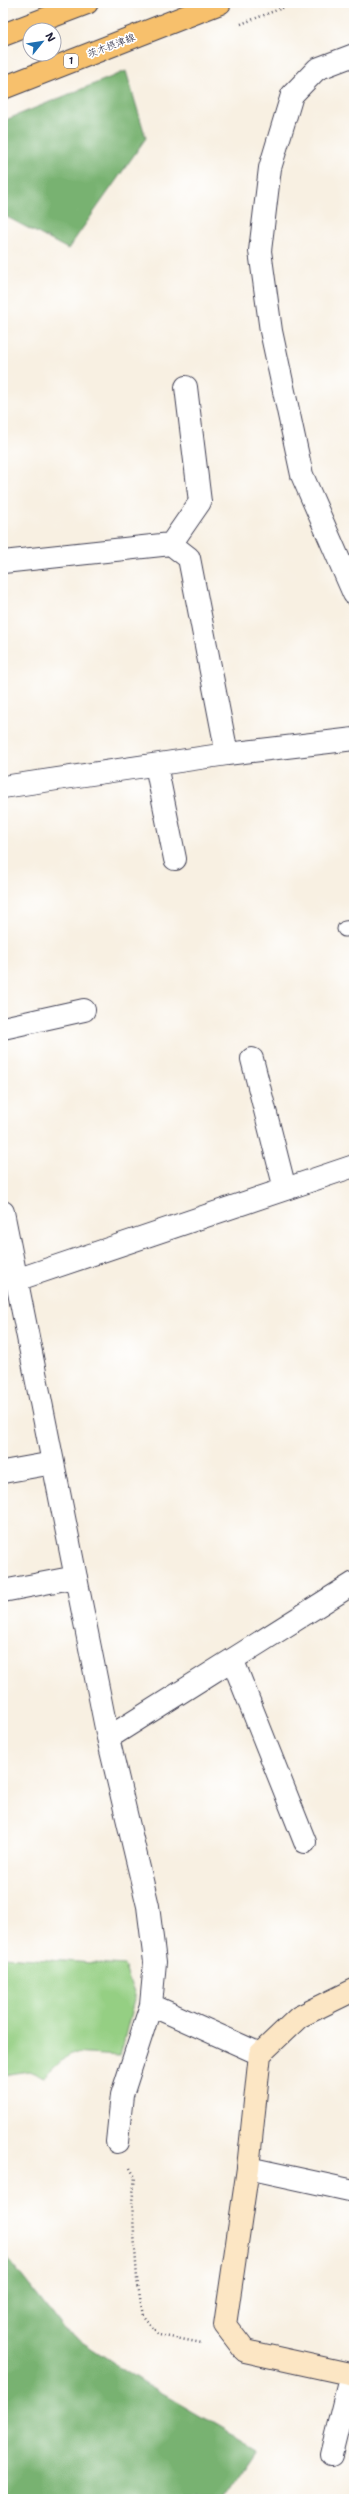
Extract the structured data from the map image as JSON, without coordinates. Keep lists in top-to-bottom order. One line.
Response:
{"streets":{"main road":["茨木摂津線","1"]},"north":"top right"}
